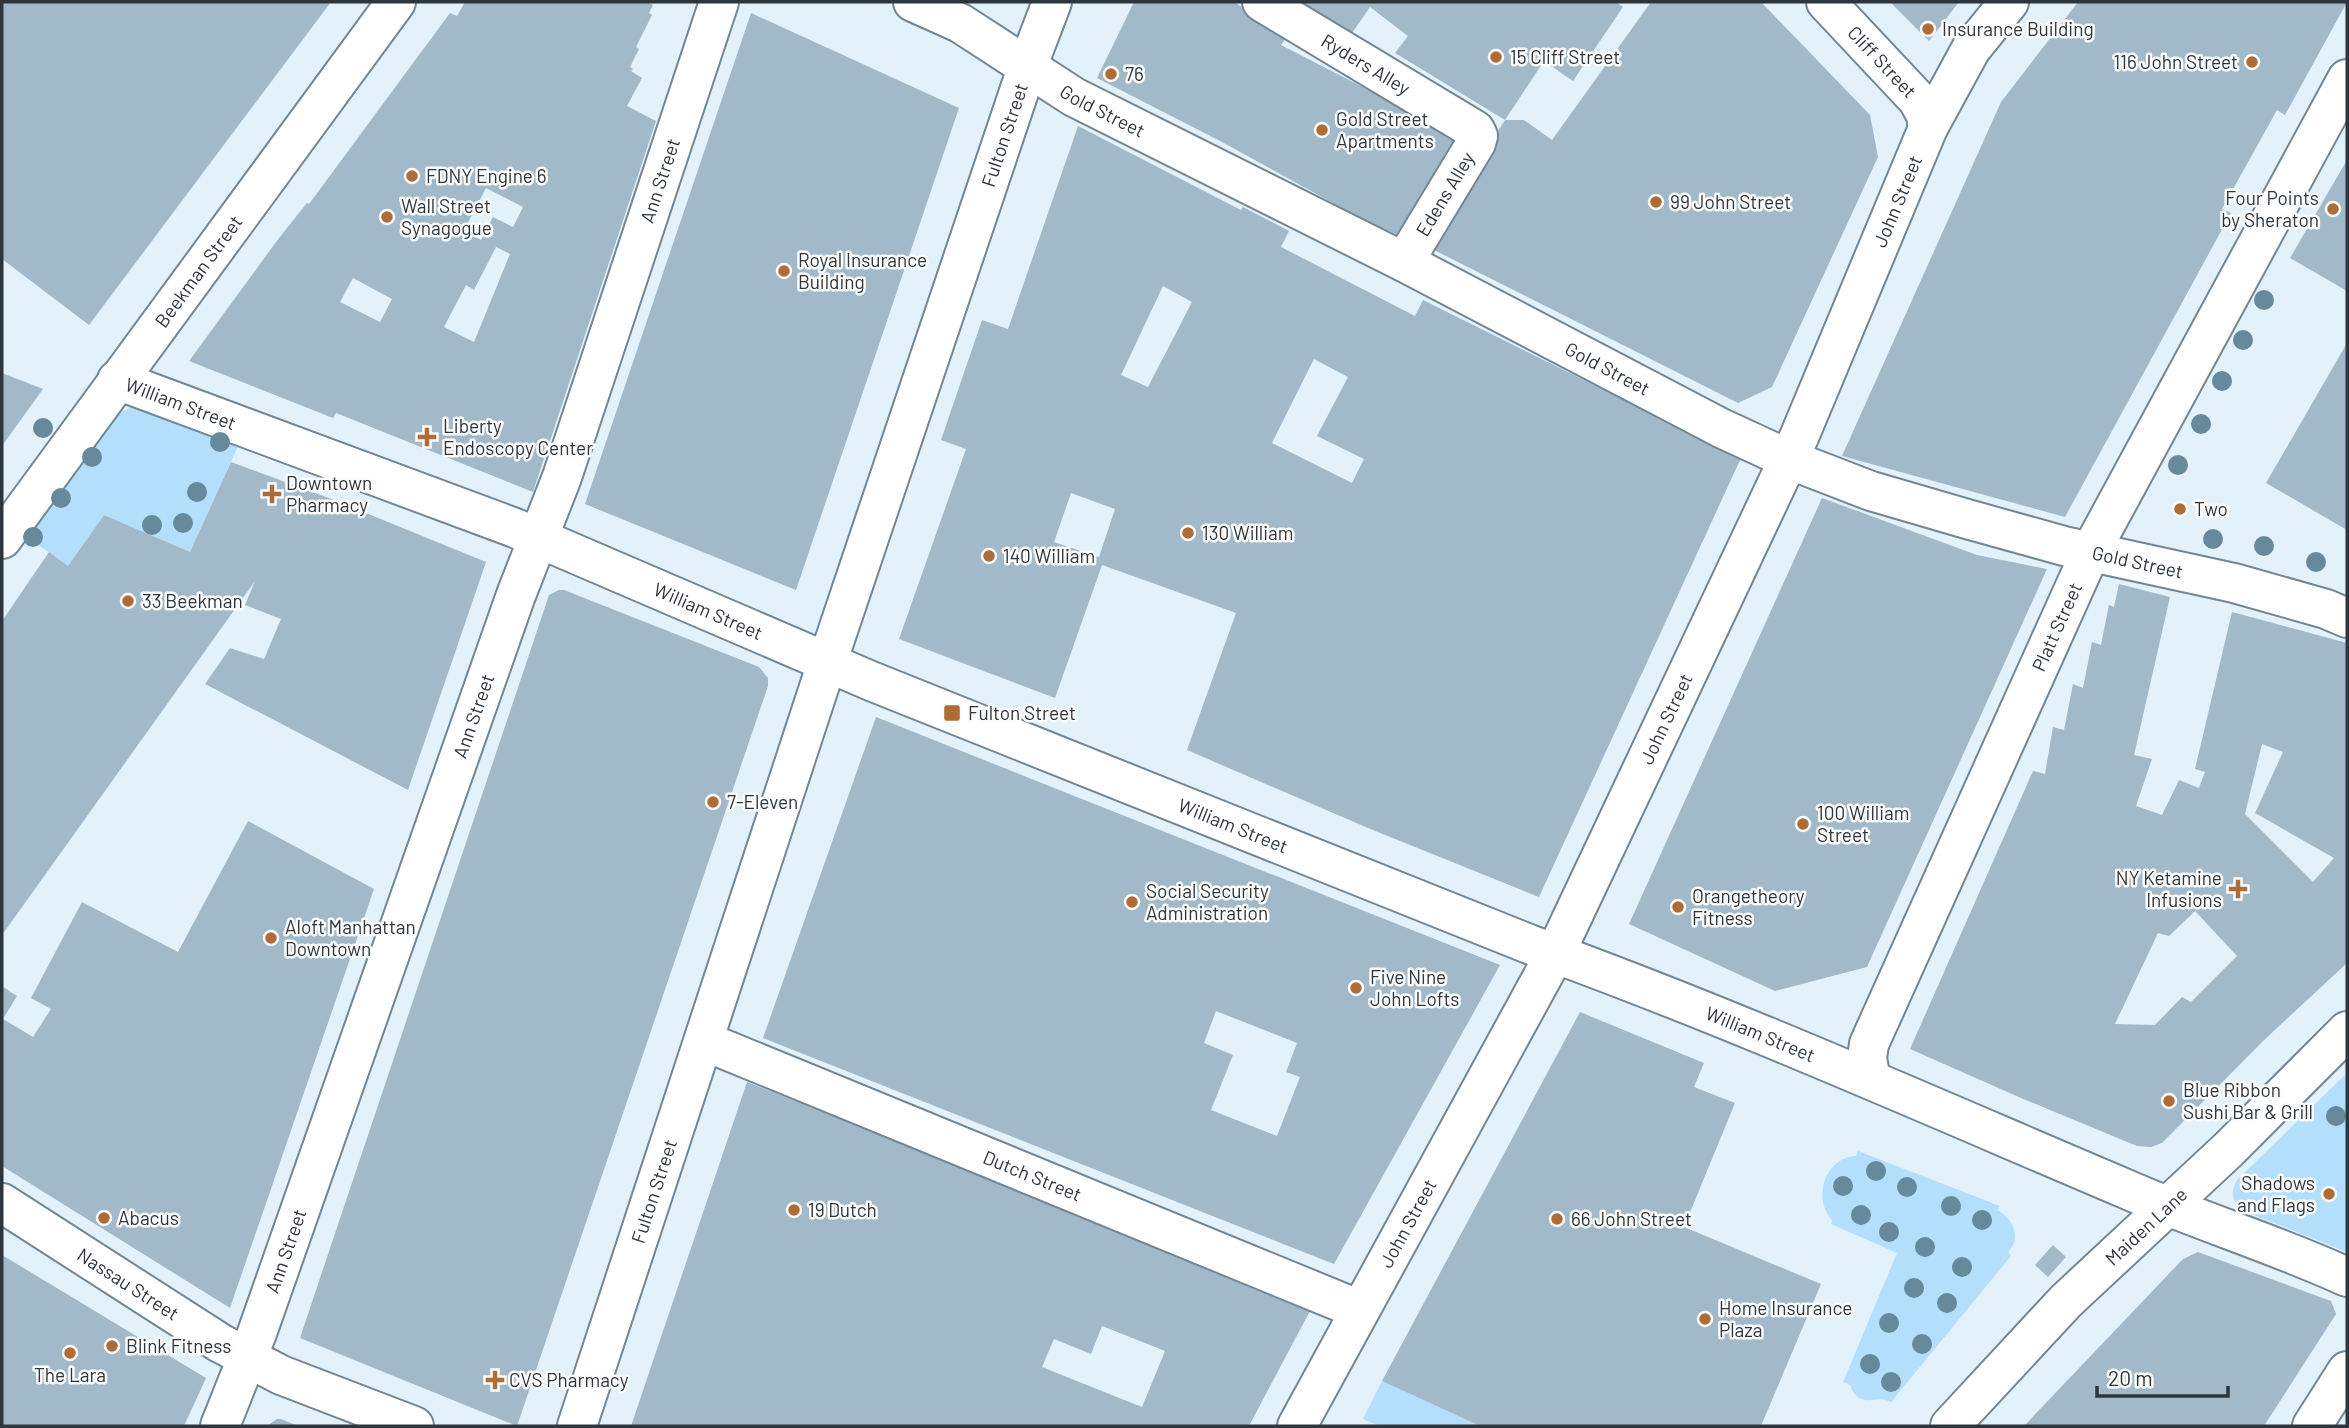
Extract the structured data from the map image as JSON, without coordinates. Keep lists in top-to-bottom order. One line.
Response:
{"streets":{"street":["Cliff Street","Ryders Alley","Gold Street","Fulton Street","Ann Street","Edens Alley","John Street","Beekman Street","William Street","Platt Street","Dutch Street","Maiden Lane","Nassau Street"]},"crossings":[["Cliff Street","John Street"],["Ryders Alley","Edens Alley"],["Gold Street","Fulton Street"],["Gold Street","Edens Alley"],["Gold Street","John Street"],["Gold Street","Platt Street"],["Fulton Street","William Street"],["Fulton Street","Dutch Street"],["Ann Street","William Street"],["Ann Street","Nassau Street"],["John Street","William Street"],["John Street","Dutch Street"],["Beekman Street","William Street"],["William Street","Platt Street"],["William Street","Maiden Lane"]],"places":{"other":["Insurance Building","15 Cliff Street","116 John Street","76","Gold Street Apartments","FDNY Engine 6","99 John Street","Four Points by Sheraton","Wall Street Synagogue","Royal Insurance Building","Two","130 William","140 William","33 Beekman","7-Eleven","100 William Street","Social Security Administration","Orangetheory Fitness","Aloft Manhattan Downtown","Five Nine John Lofts","Blue Ribbon Sushi Bar & Grill","Shadows and Flags","19 Dutch","Abacus","66 John Street","Home Insurance Plaza","Blink Fitness","The Lara"],"health":["Liberty Endoscopy Center","Downtown Pharmacy","NY Ketamine Infusions","CVS Pharmacy"],"transit":["Fulton Street"]},"scale_bar":"20 m"}
